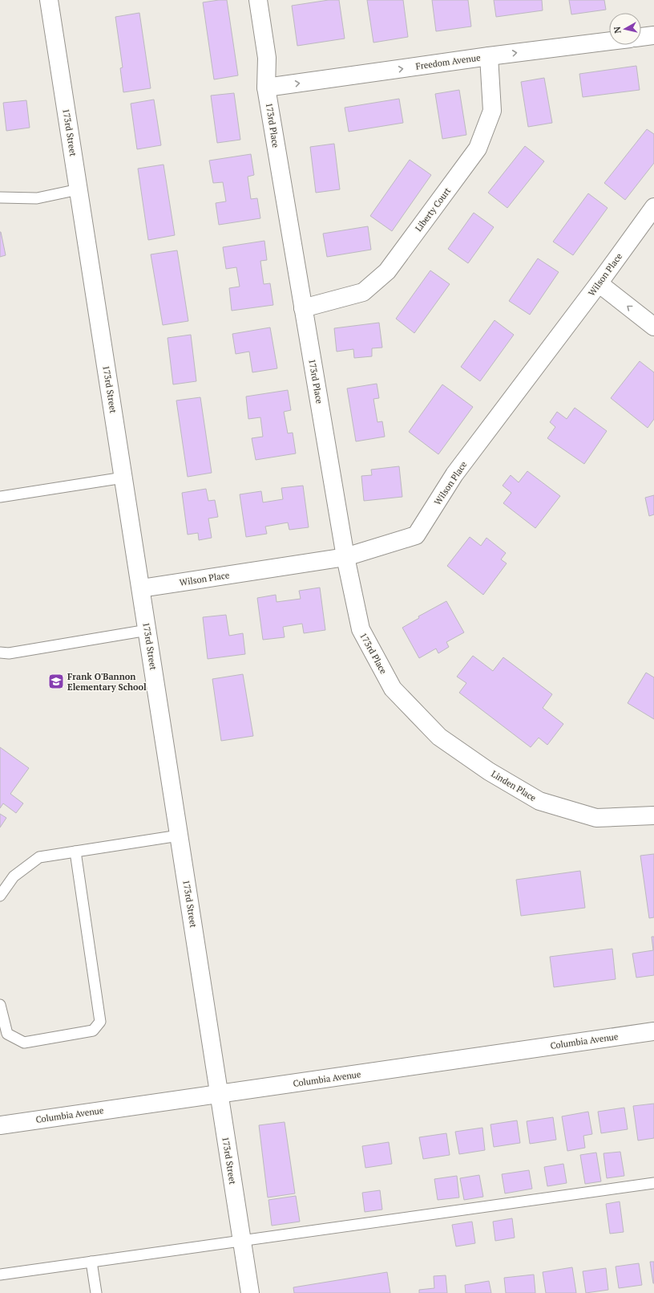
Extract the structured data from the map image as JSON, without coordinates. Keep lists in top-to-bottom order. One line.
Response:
{"streets":{"street":["Freedom Avenue","173rd Place","173rd Street","Liberty Court","Wilson Place","Linden Place","Columbia Avenue"]},"crossings":[["Freedom Avenue","173rd Place"],["Freedom Avenue","Liberty Court"],["173rd Place","Liberty Court"],["173rd Place","Wilson Place"],["173rd Place","Linden Place"],["173rd Street","Wilson Place"],["173rd Street","Columbia Avenue"]],"one_way":["Freedom Avenue"],"places":{"school or university":["Frank O'Bannon Elementary School"]},"north":"left"}
